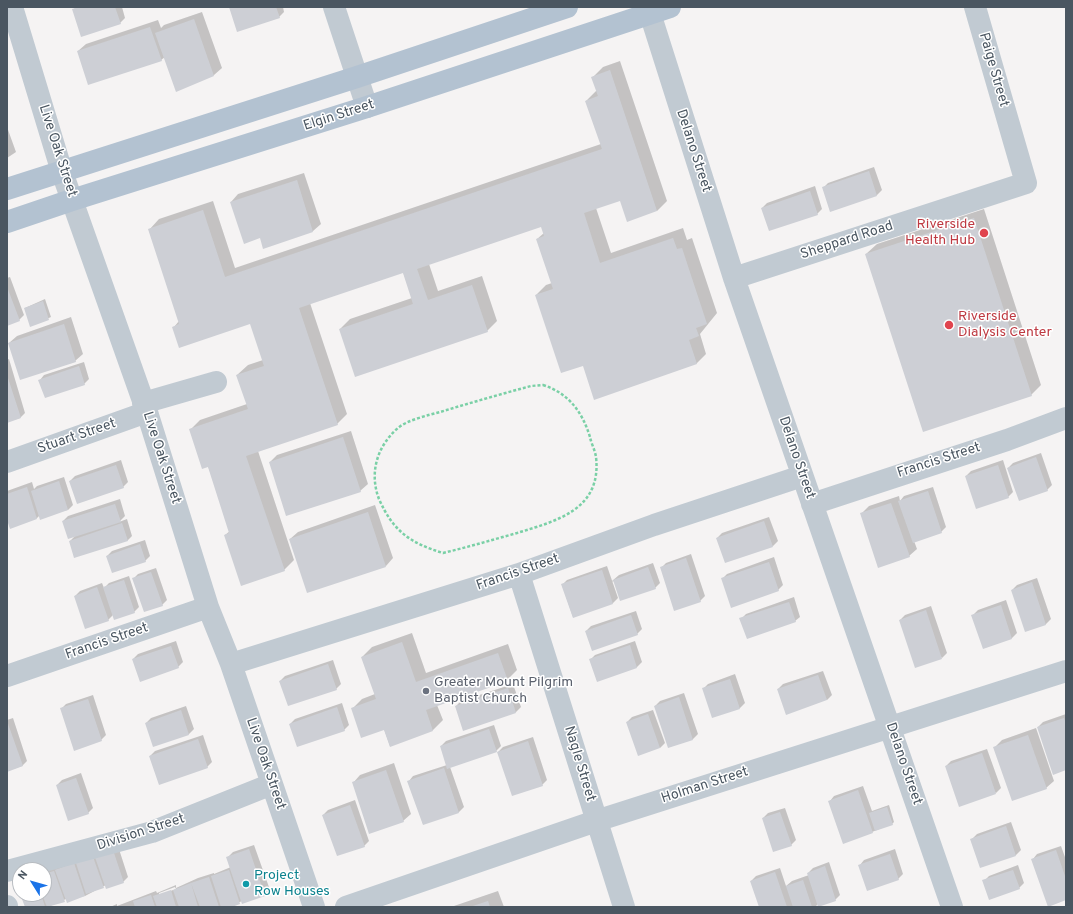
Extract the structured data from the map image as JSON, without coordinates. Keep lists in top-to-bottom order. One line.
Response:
{"streets":{"main road":["Elgin Street"],"street":["Paige Street","Live Oak Street","Delano Street","Sheppard Road","Stuart Street","Francis Street","Nagle Street","Holman Street","Division Street"]},"crossings":[["Paige Street","Sheppard Road"],["Elgin Street","Live Oak Street"],["Elgin Street","Delano Street"],["Live Oak Street","Stuart Street"],["Live Oak Street","Francis Street"],["Live Oak Street","Division Street"],["Delano Street","Sheppard Road"],["Delano Street","Francis Street"],["Delano Street","Holman Street"],["Francis Street","Nagle Street"],["Nagle Street","Holman Street"]],"places":["Riverside Health Hub","Riverside Dialysis Center","Greater Mount Pilgrim Baptist Church","Project Row Houses"],"north":"top left"}
